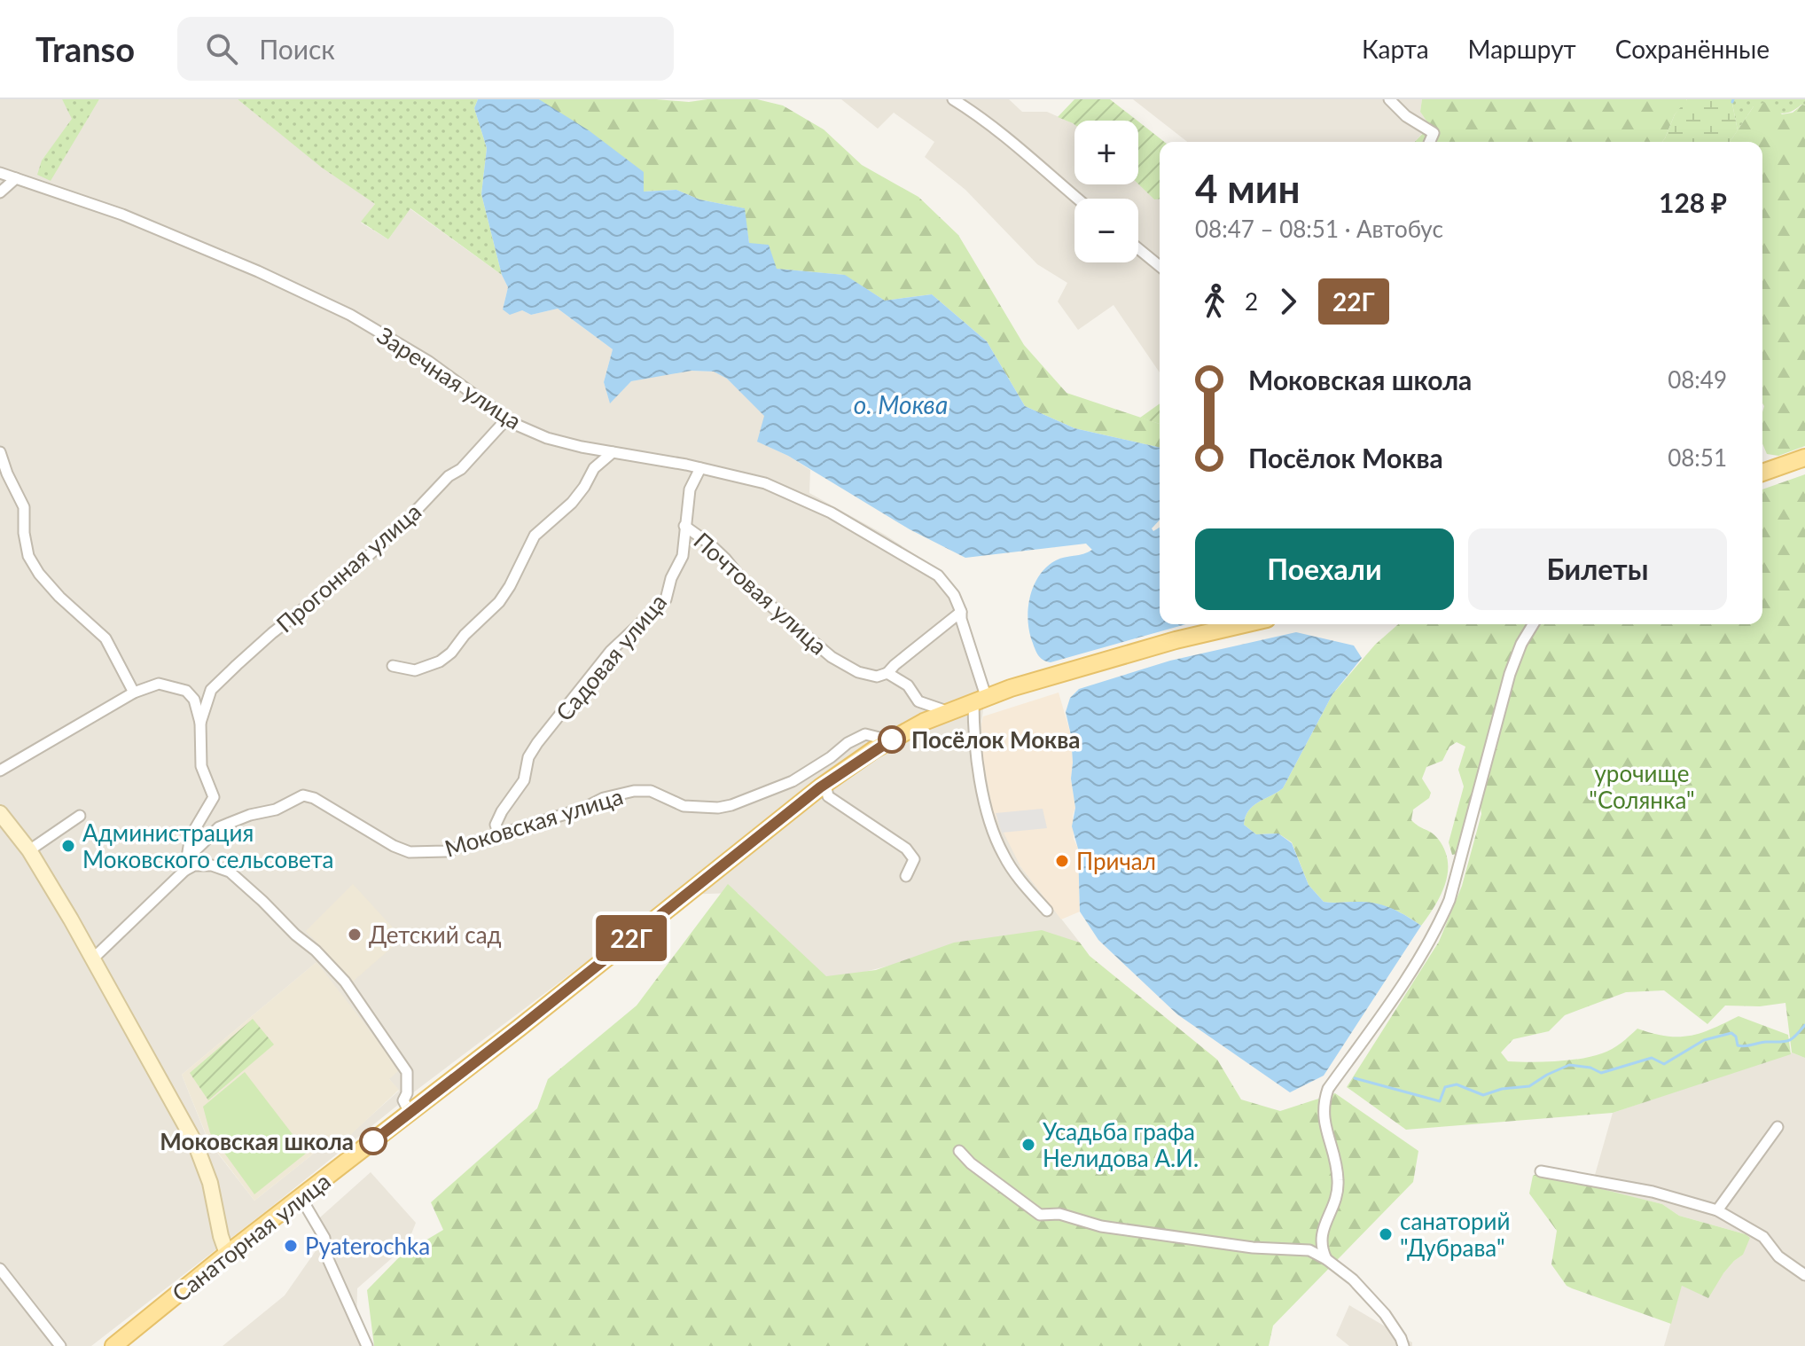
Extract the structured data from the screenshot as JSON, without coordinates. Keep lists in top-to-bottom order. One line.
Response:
{"streets":{"main road":["Санаторная улица"],"street":["Заречная улица","Прогонная улица","Почтовая улица","Садовая улица","Моковская улица"]},"crossings":[["Заречная улица","Прогонная улица"],["Заречная улица","Садовая улица"],["Заречная улица","Санаторная улица"],["Почтовая улица","Садовая улица"],["Садовая улица","Моковская улица"],["Моковская улица","Санаторная улица"]],"water":["о. Моква"],"parks":["урочище \"Солянка\""],"places":["Посёлок Моква","Администрация Моковского сельсовета","Причал","Детский сад","Моковская школа","Усадьба графа Нелидова А.И.","санаторий \"Дубрава\"","Pyaterochka"],"lines":["bus line 22Г"],"page":{"header":"Transo","search":"Поиск","nav":["Карта","Маршрут","Сохранённые"],"on_map":"22Г","map_buttons":["+","−"],"heading":["4 мин","08:47 – 08:51 · Автобус","128 ₽"],"legs":["2","22Г"],"list":[{"name":"Моковская школа","value":"08:49"},{"name":"Посёлок Моква","value":"08:51"}],"buttons":["Поехали","Билеты"]}}
